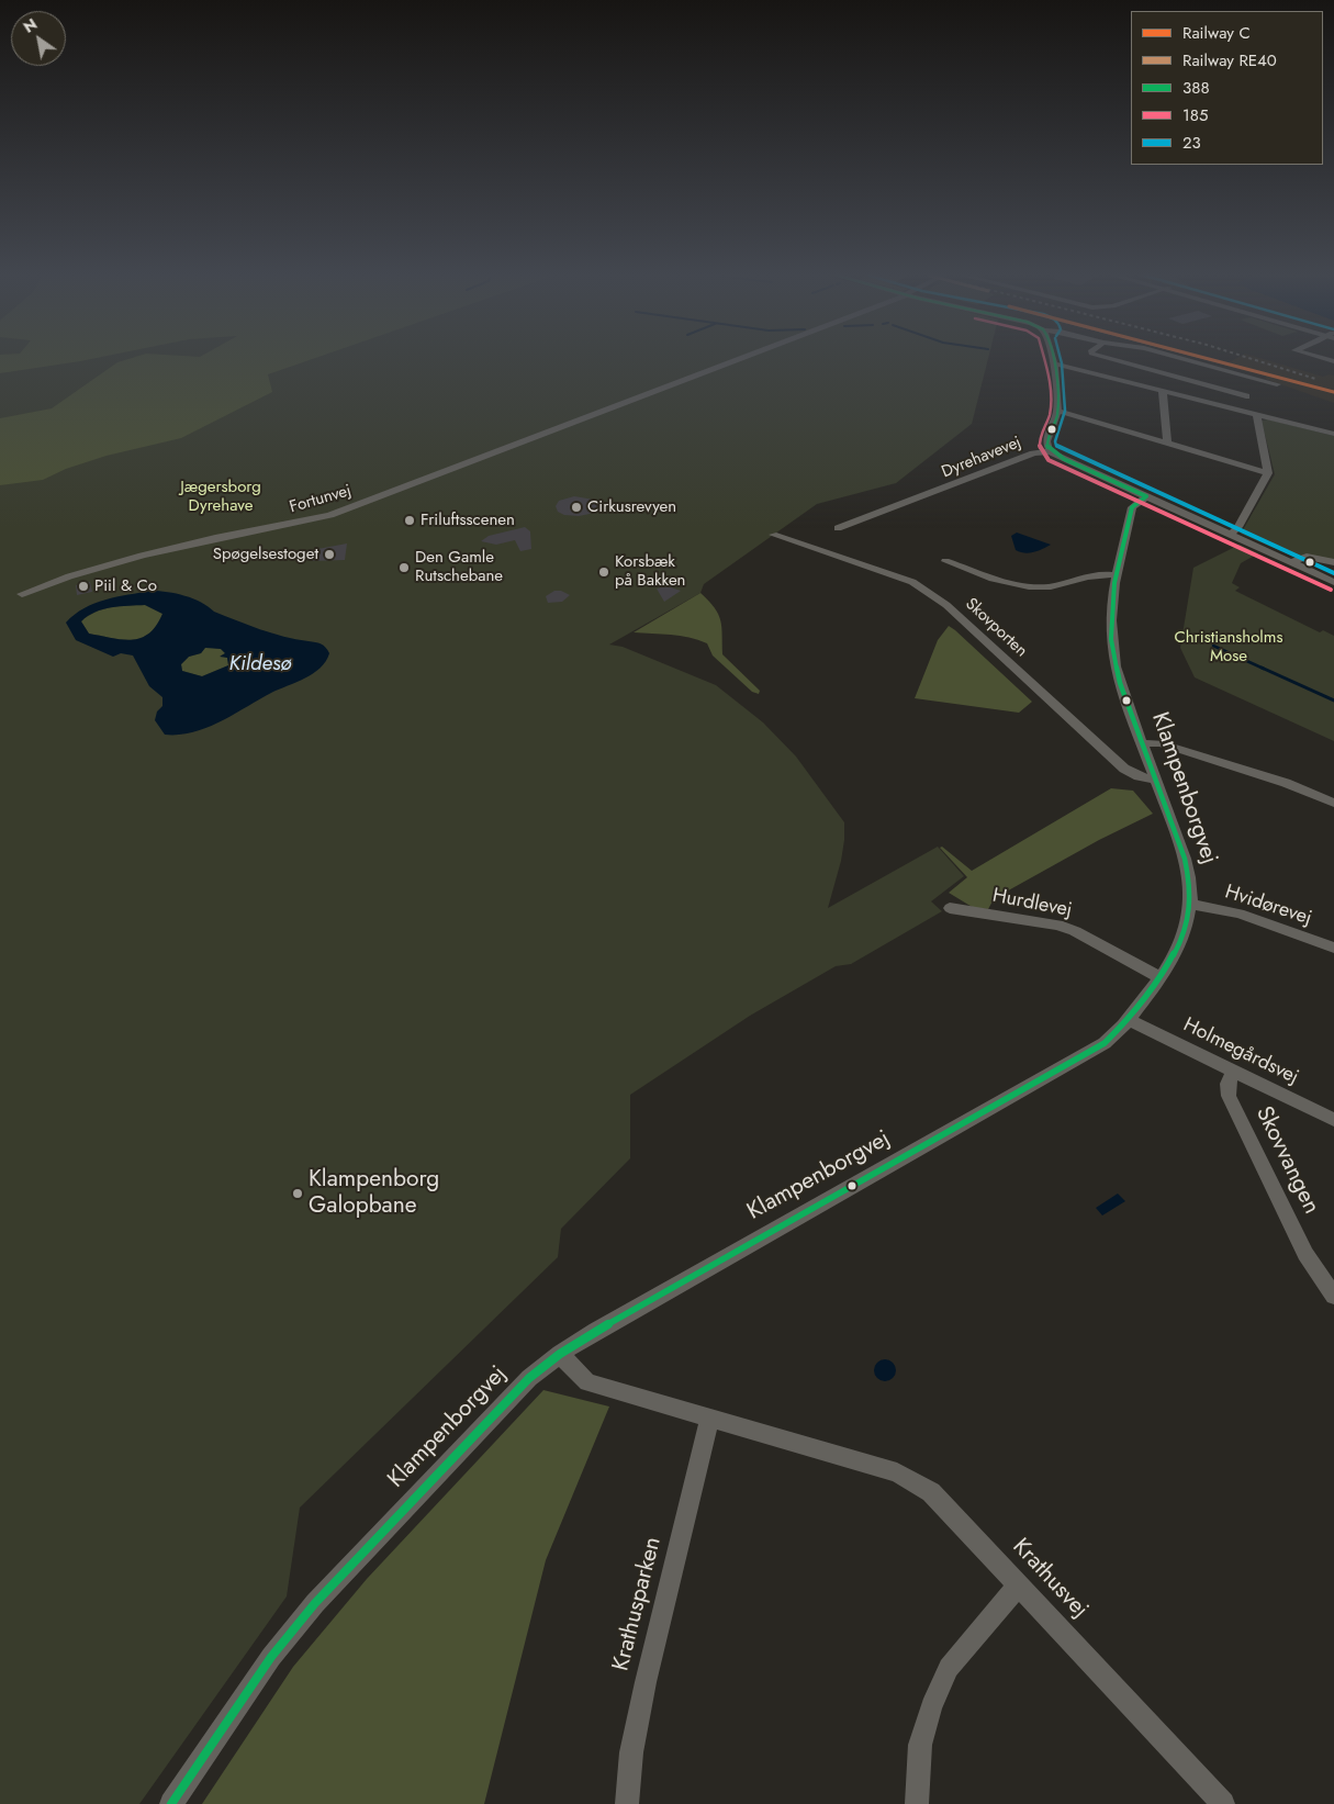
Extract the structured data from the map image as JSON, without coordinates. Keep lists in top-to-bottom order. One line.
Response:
{"streets":{"street":["Dyrehavevej","Fortunvej","Skovporten","Klampenborgvej","Hurdlevej","Hvidørevej","Holmegårdsvej","Skovvangen","Krathusvej","Krathusparken"]},"crossings":[["Skovporten","Klampenborgvej"],["Klampenborgvej","Hurdlevej"],["Klampenborgvej","Hvidørevej"],["Klampenborgvej","Holmegårdsvej"],["Klampenborgvej","Krathusvej"],["Holmegårdsvej","Skovvangen"],["Krathusvej","Krathusparken"]],"water":["Kildesø"],"parks":["Jægersborg Dyrehave","Christiansholms Mose"],"places":["Cirkusrevyen","Friluftsscenen","Spøgelsestoget","Den Gamle Rutschebane","Korsbæk på Bakken","Piil & Co","Klampenborg Galopbane"],"lines":["rail line C","transit line 388","transit line 185","transit line 23"],"legend":["Railway C","Railway RE40","388","185","23"],"north":"top left"}
